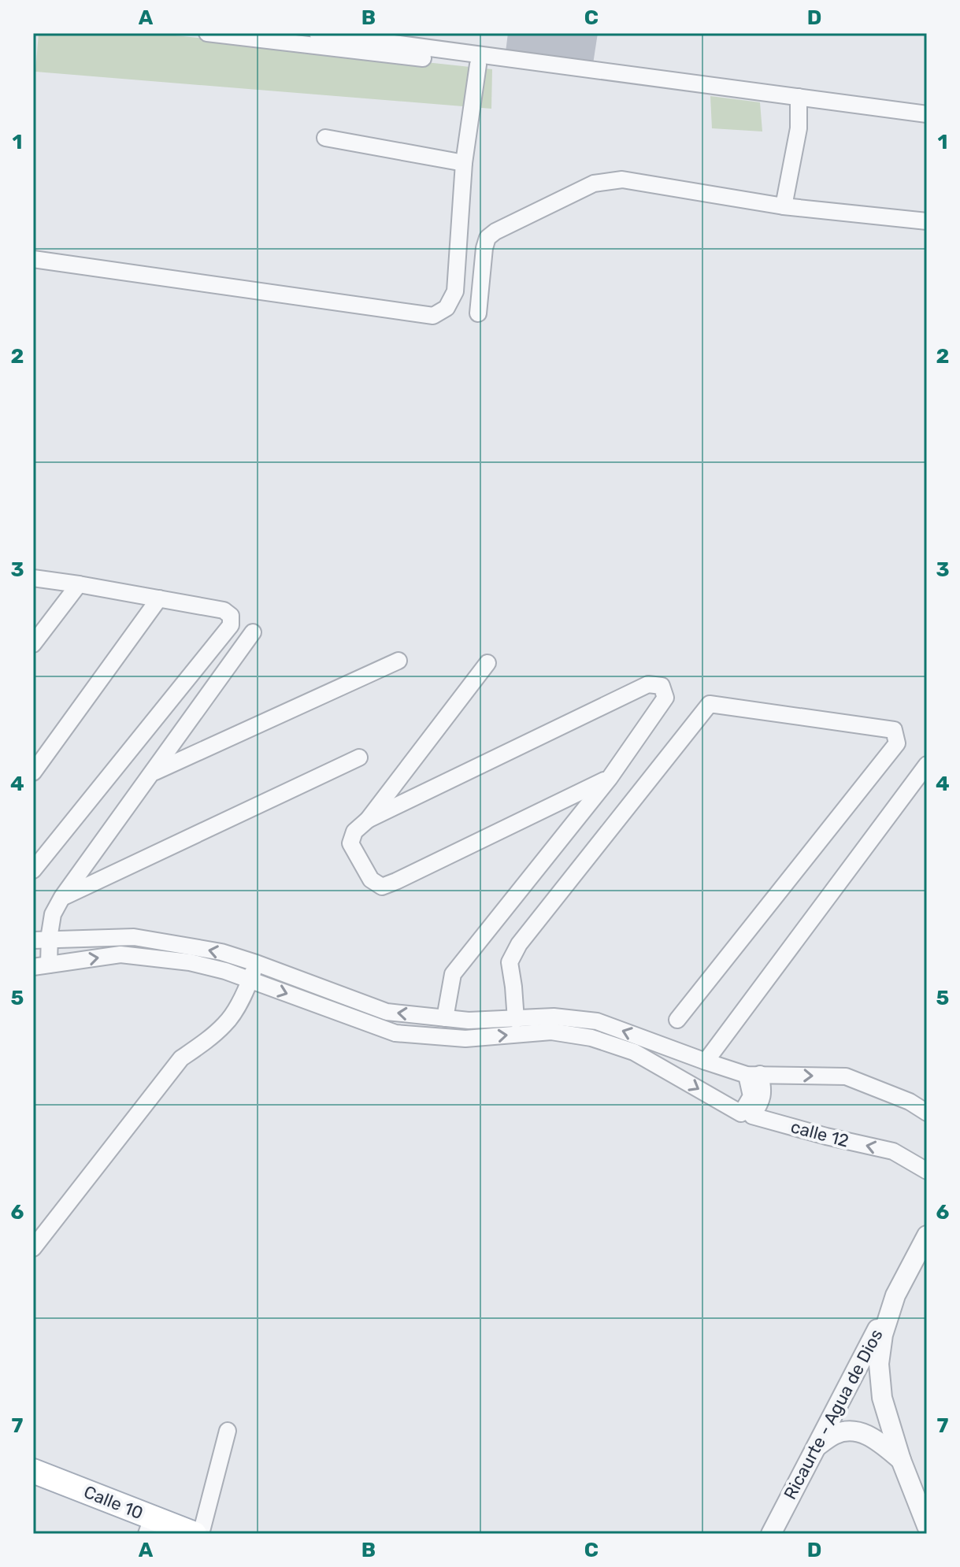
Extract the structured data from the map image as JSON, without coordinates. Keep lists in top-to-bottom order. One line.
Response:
{"streets":{"main road":["Calle 10"],"street":["calle 12","Ricaurte - Agua de Dios"]},"grid":{"columns":["A","B","C","D"],"rows":["1","2","3","4","5","6","7"]}}
